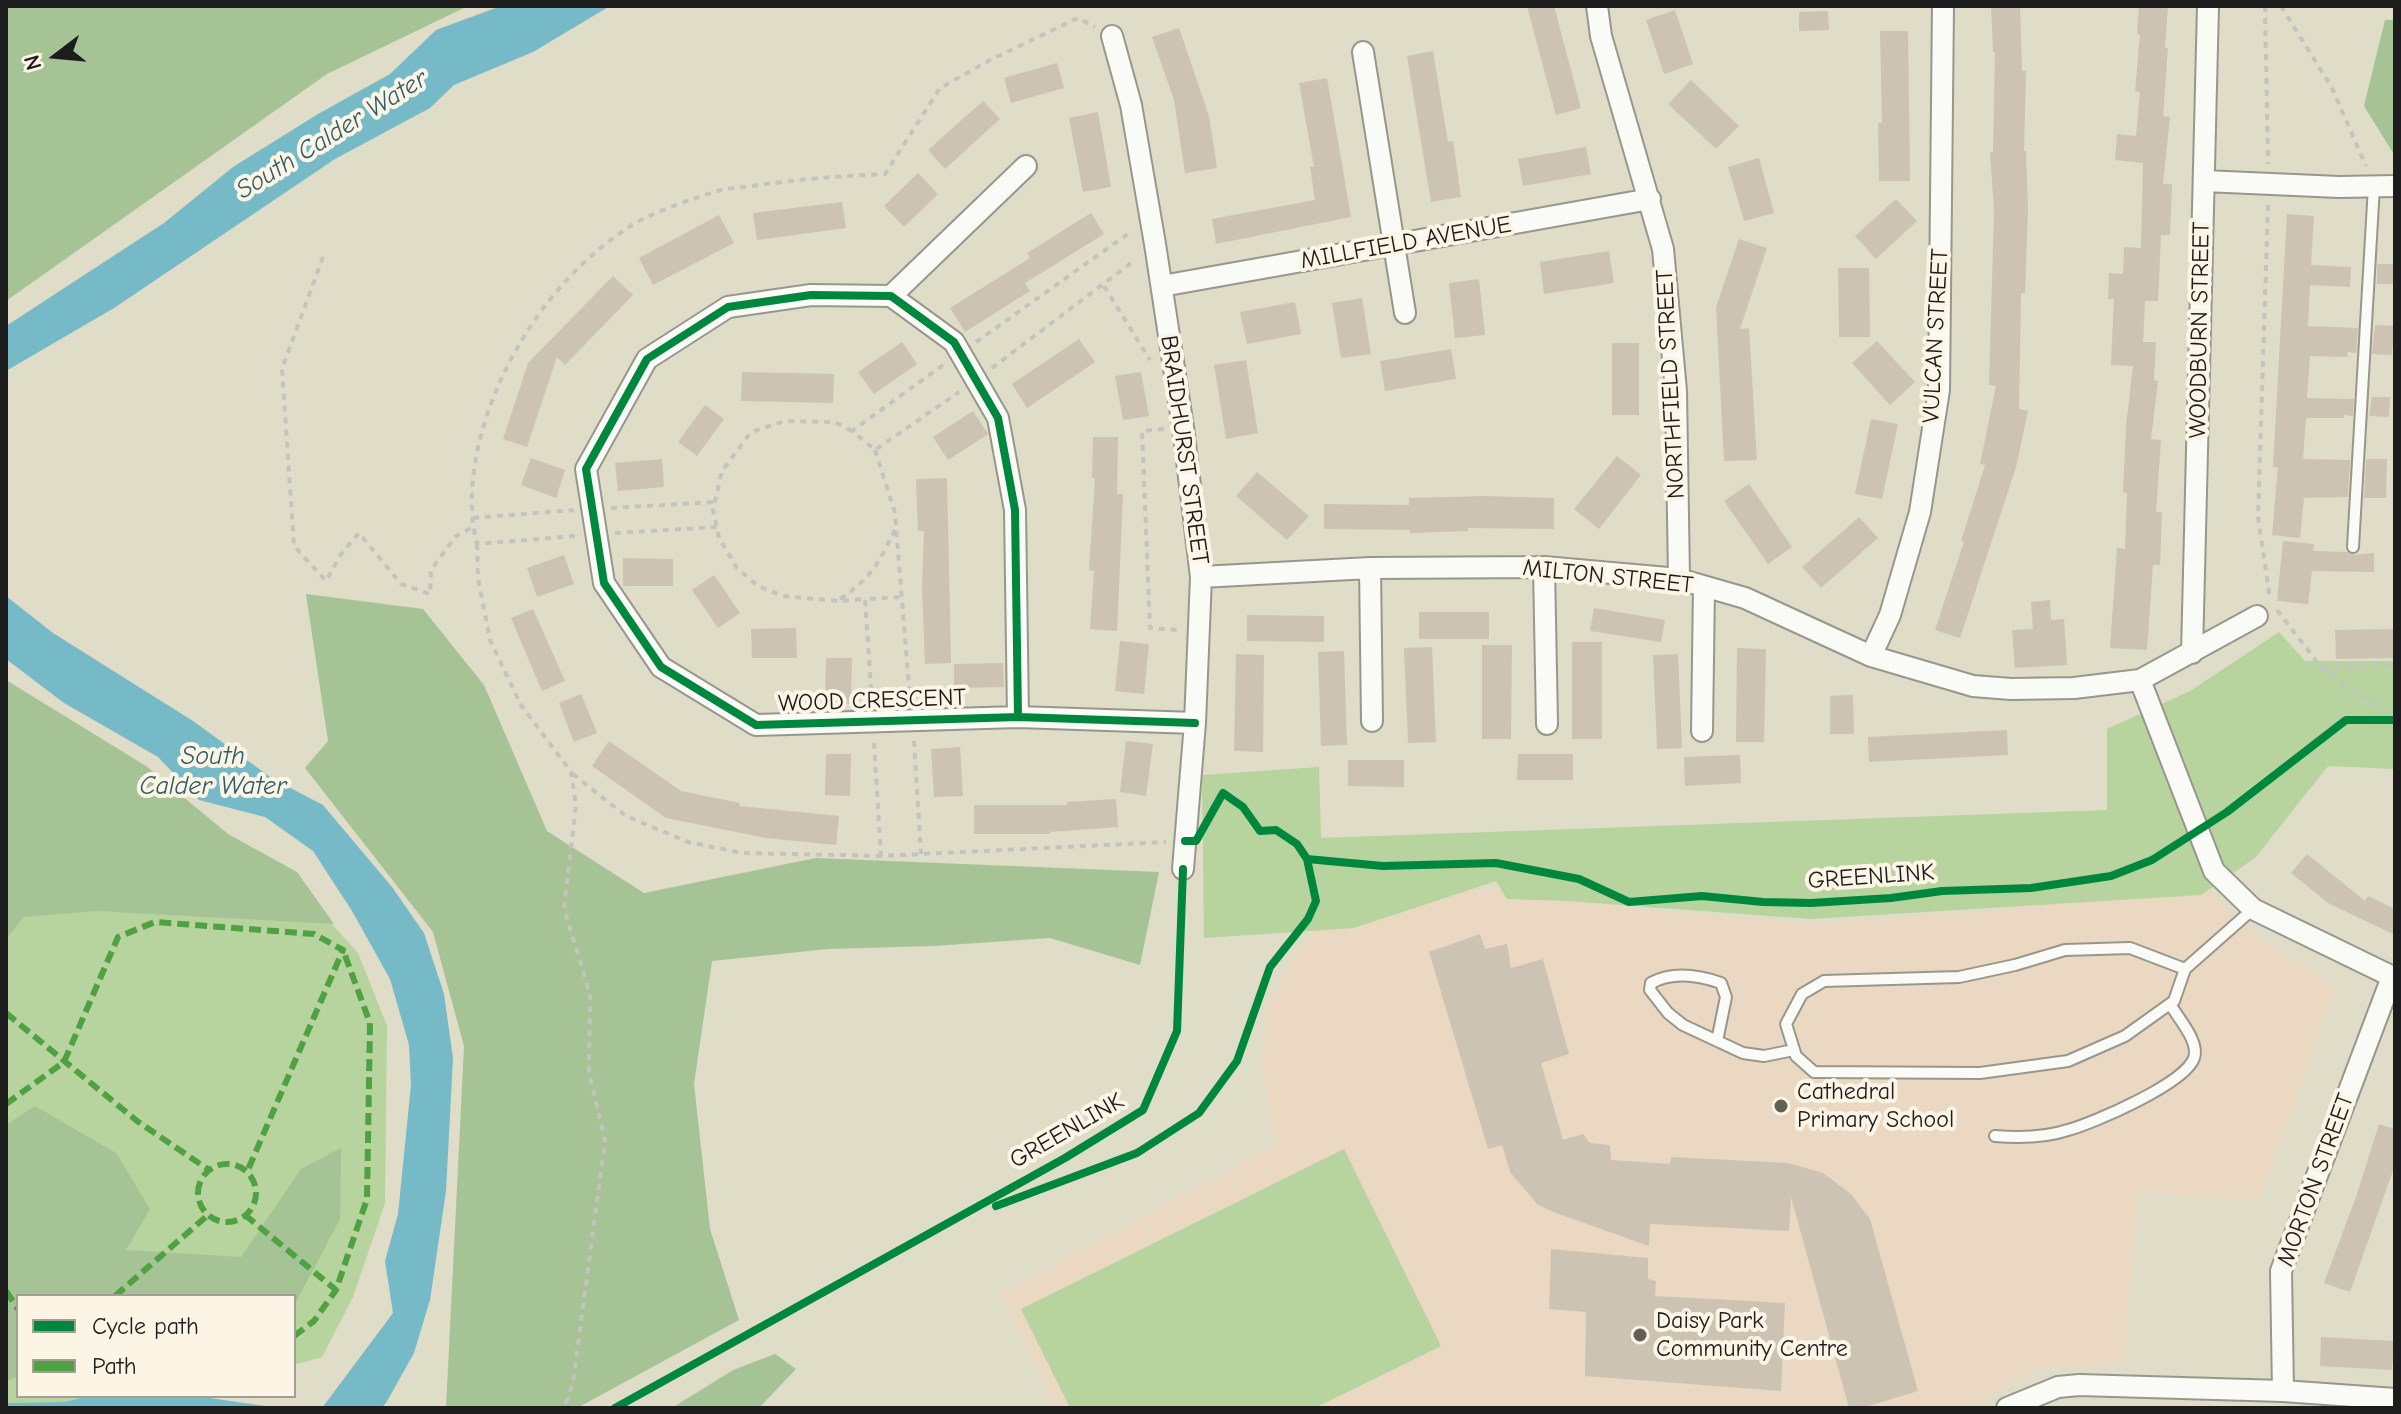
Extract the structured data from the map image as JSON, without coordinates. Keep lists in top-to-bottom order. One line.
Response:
{"streets":{"street":["MILLFIELD AVENUE","WOODBURN STREET","VULCAN STREET","NORTHFIELD STREET","BRAIDHURST STREET","MILTON STREET","WOOD CRESCENT","MORTON STREET"],"cycle path":["GREENLINK"]},"crossings":[["MILLFIELD AVENUE","NORTHFIELD STREET"],["MILLFIELD AVENUE","BRAIDHURST STREET"],["WOODBURN STREET","MILTON STREET"],["VULCAN STREET","MILTON STREET"],["NORTHFIELD STREET","MILTON STREET"],["BRAIDHURST STREET","MILTON STREET"],["BRAIDHURST STREET","WOOD CRESCENT"]],"water":["South Calder Water"],"places":["Cathedral Primary School","Daisy Park Community Centre"],"legend":["Cycle path","Path"],"north":"left"}
